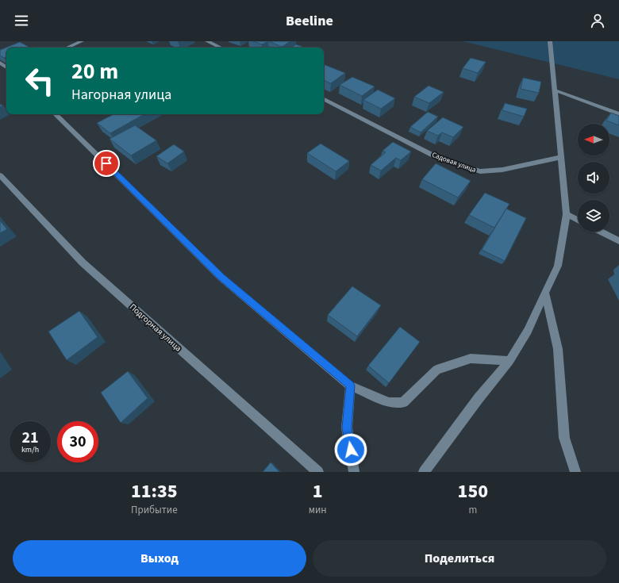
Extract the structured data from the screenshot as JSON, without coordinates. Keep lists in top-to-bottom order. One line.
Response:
{"streets":{"street":["Садовая улица","Подгорная улица"]},"north":"left","page":{"header":"Beeline","turn":["20 m","Нагорная улица"],"speed":"21 km/h","limit":"30","eta":["11:35","Прибытие","1","мин","150","m"],"buttons":["Выход","Поделиться"]}}
